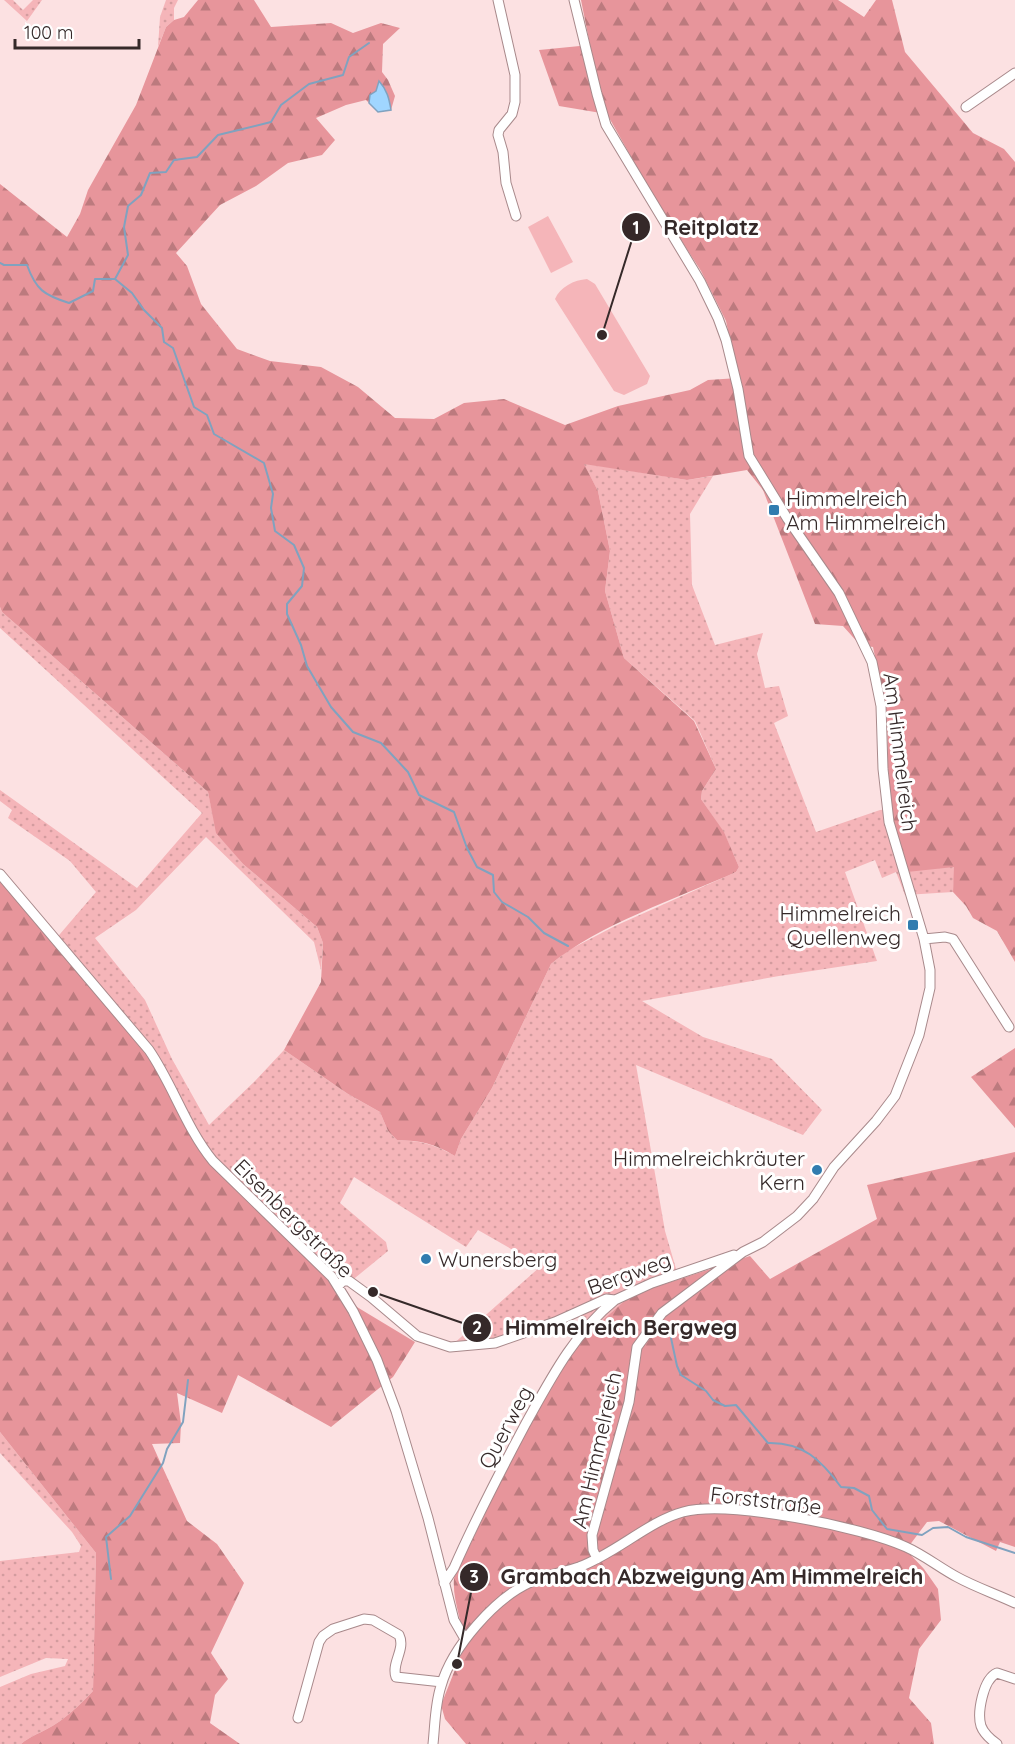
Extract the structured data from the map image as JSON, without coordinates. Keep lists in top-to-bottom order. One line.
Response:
{"streets":{"street":["Am Himmelreich","Eisenbergstraße","Bergweg","Querweg","Forststraße"]},"crossings":[["Am Himmelreich","Bergweg"],["Am Himmelreich","Forststraße"],["Eisenbergstraße","Bergweg"],["Eisenbergstraße","Querweg"],["Eisenbergstraße","Forststraße"],["Bergweg","Querweg"]],"places":{"other":["Reitplatz","Himmelreichkräuter Kern","Wunersberg","Himmelreich Bergweg","Grambach Abzweigung Am Himmelreich"],"transit":["Himmelreich Am Himmelreich","Himmelreich Quellenweg"]},"scale_bar":"100 m"}
